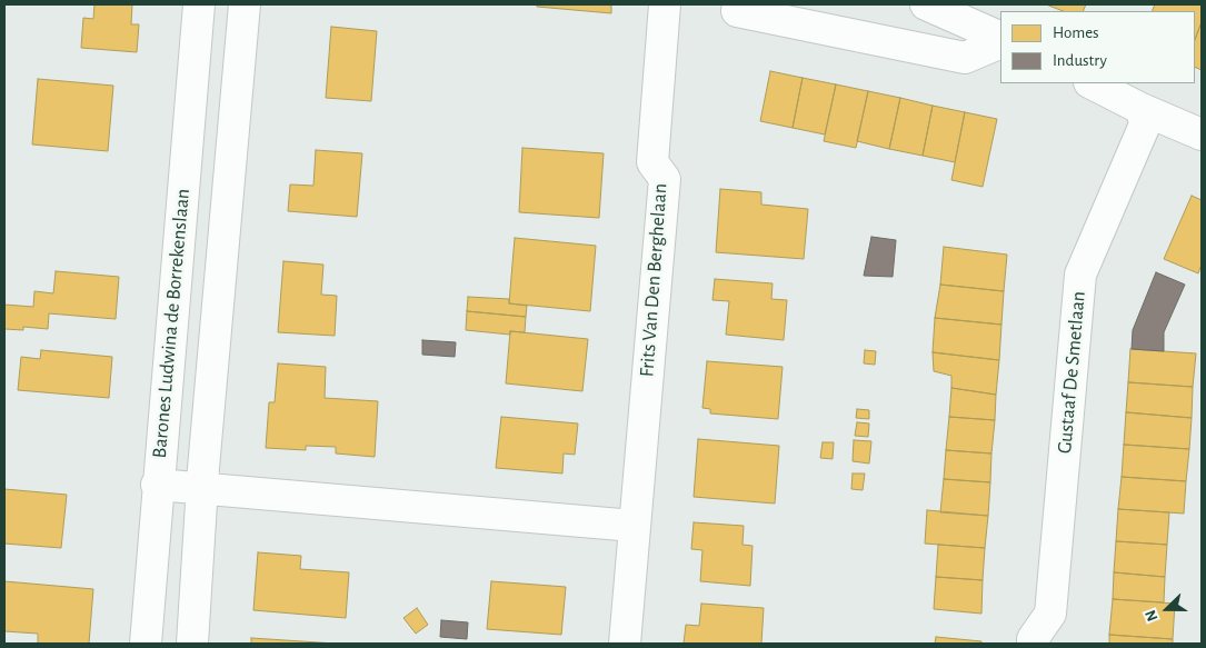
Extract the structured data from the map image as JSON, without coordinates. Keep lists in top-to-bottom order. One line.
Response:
{"streets":{"street":["Frits Van Den Berghelaan","Barones Ludwina de Borrekenslaan","Gustaaf De Smetlaan"]},"legend":["Homes","Industry"],"north":"left"}
